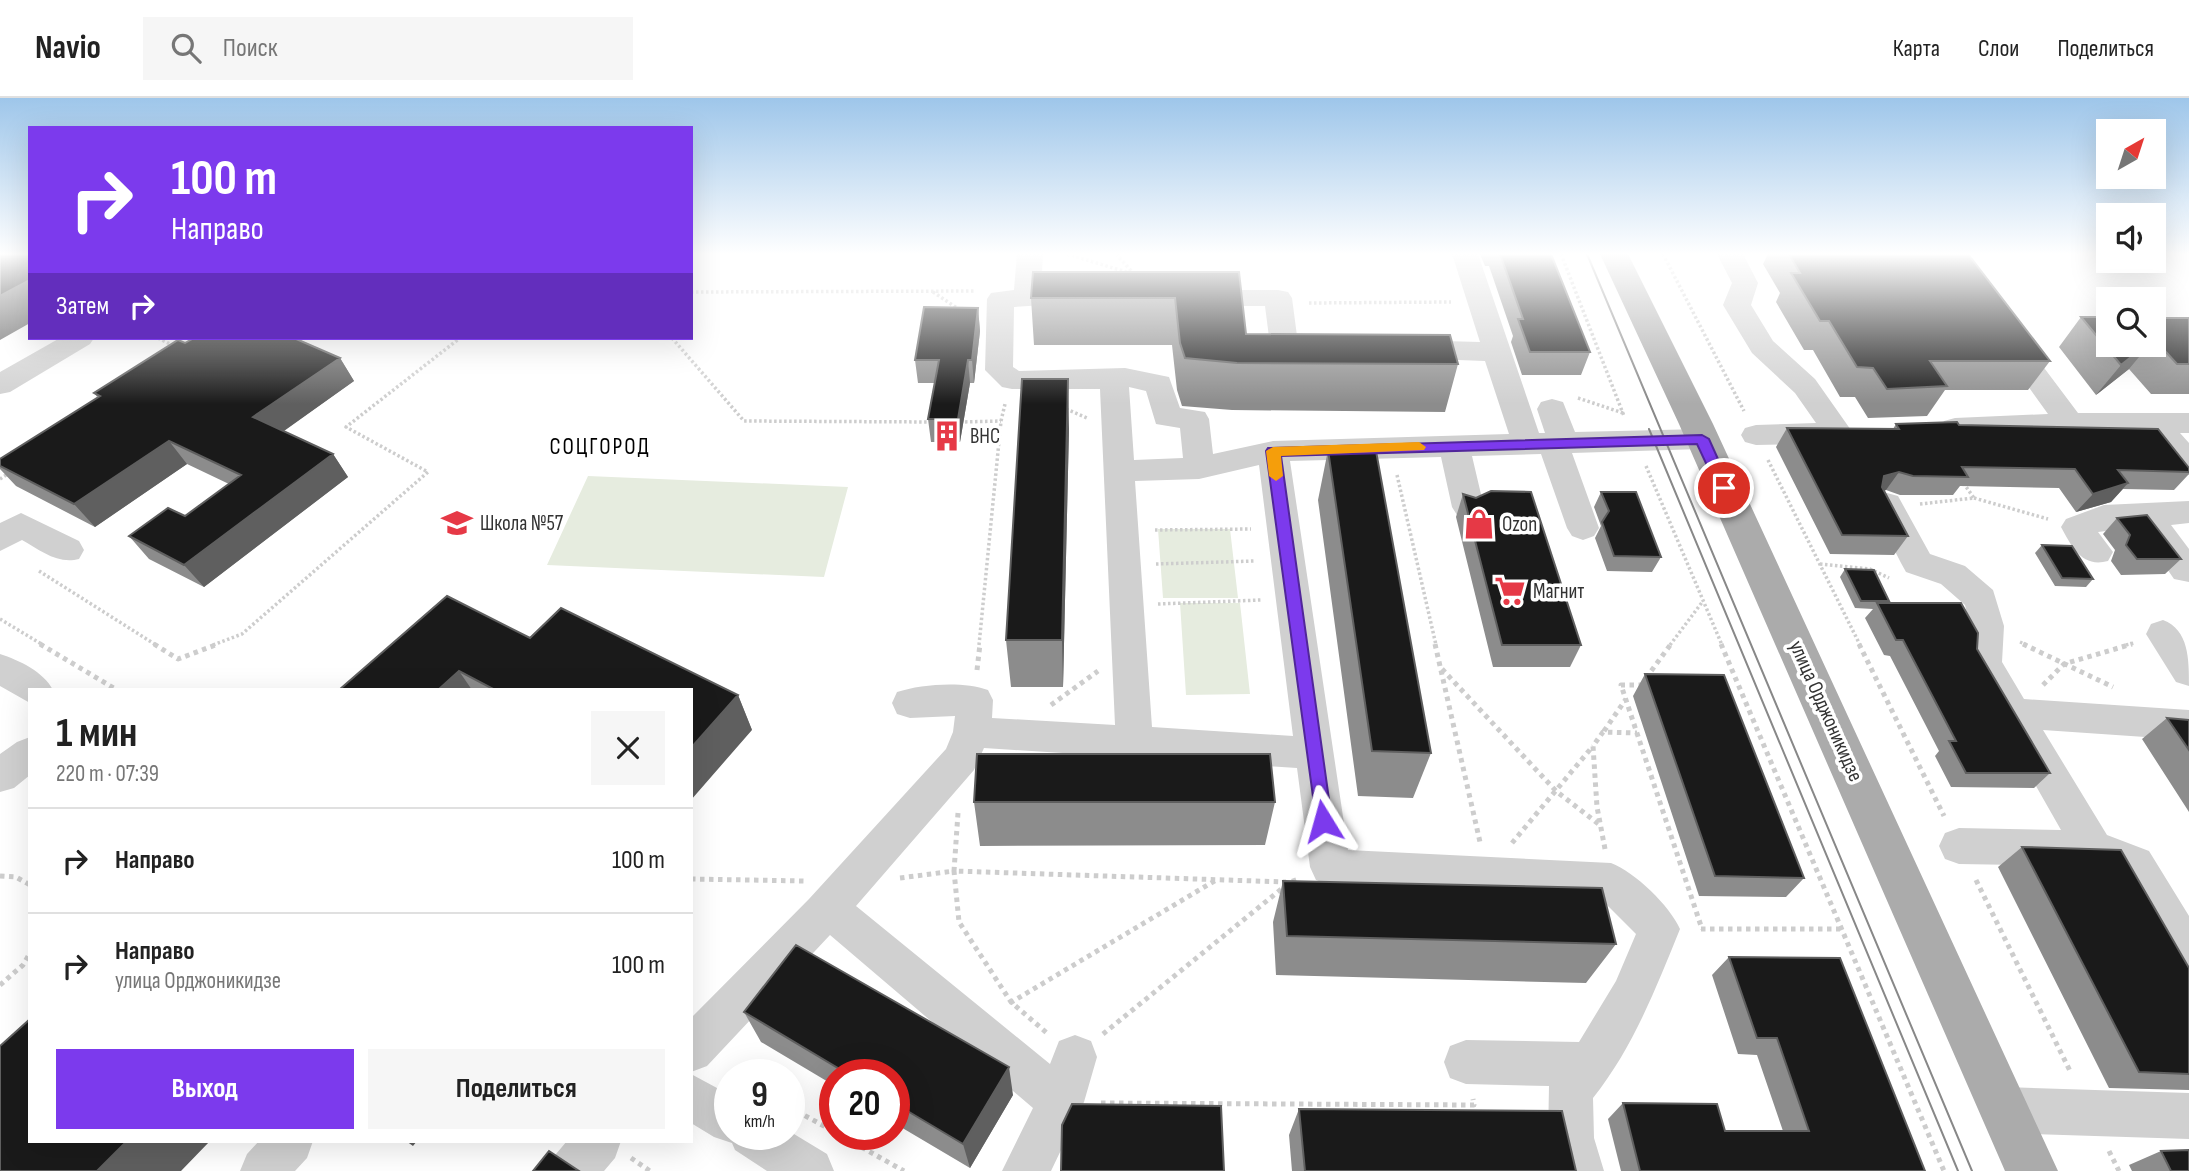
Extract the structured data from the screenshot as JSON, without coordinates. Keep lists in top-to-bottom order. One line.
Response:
{"streets":{"main road":["улица Орджоникидзе"]},"districts":["СОЦГОРОД"],"places":{"building":["ВНС"],"school or university":["Школа №57"],"shop":["Ozon"],"supermarket":["Магнит"]},"north":"top right","page":{"header":"Navio","search":"Поиск","nav":["Карта","Слои","Поделиться"],"turn":["100 m","Направо"],"then":"Затем","heading":["1 мин","220 m · 07:39"],"list":[{"name":"Направо","value":"100 m"},{"name":"Направо","note":"улица Орджоникидзе","value":"100 m"}],"buttons":["Выход","Поделиться"],"speed":"9 km/h","limit":"20"}}
